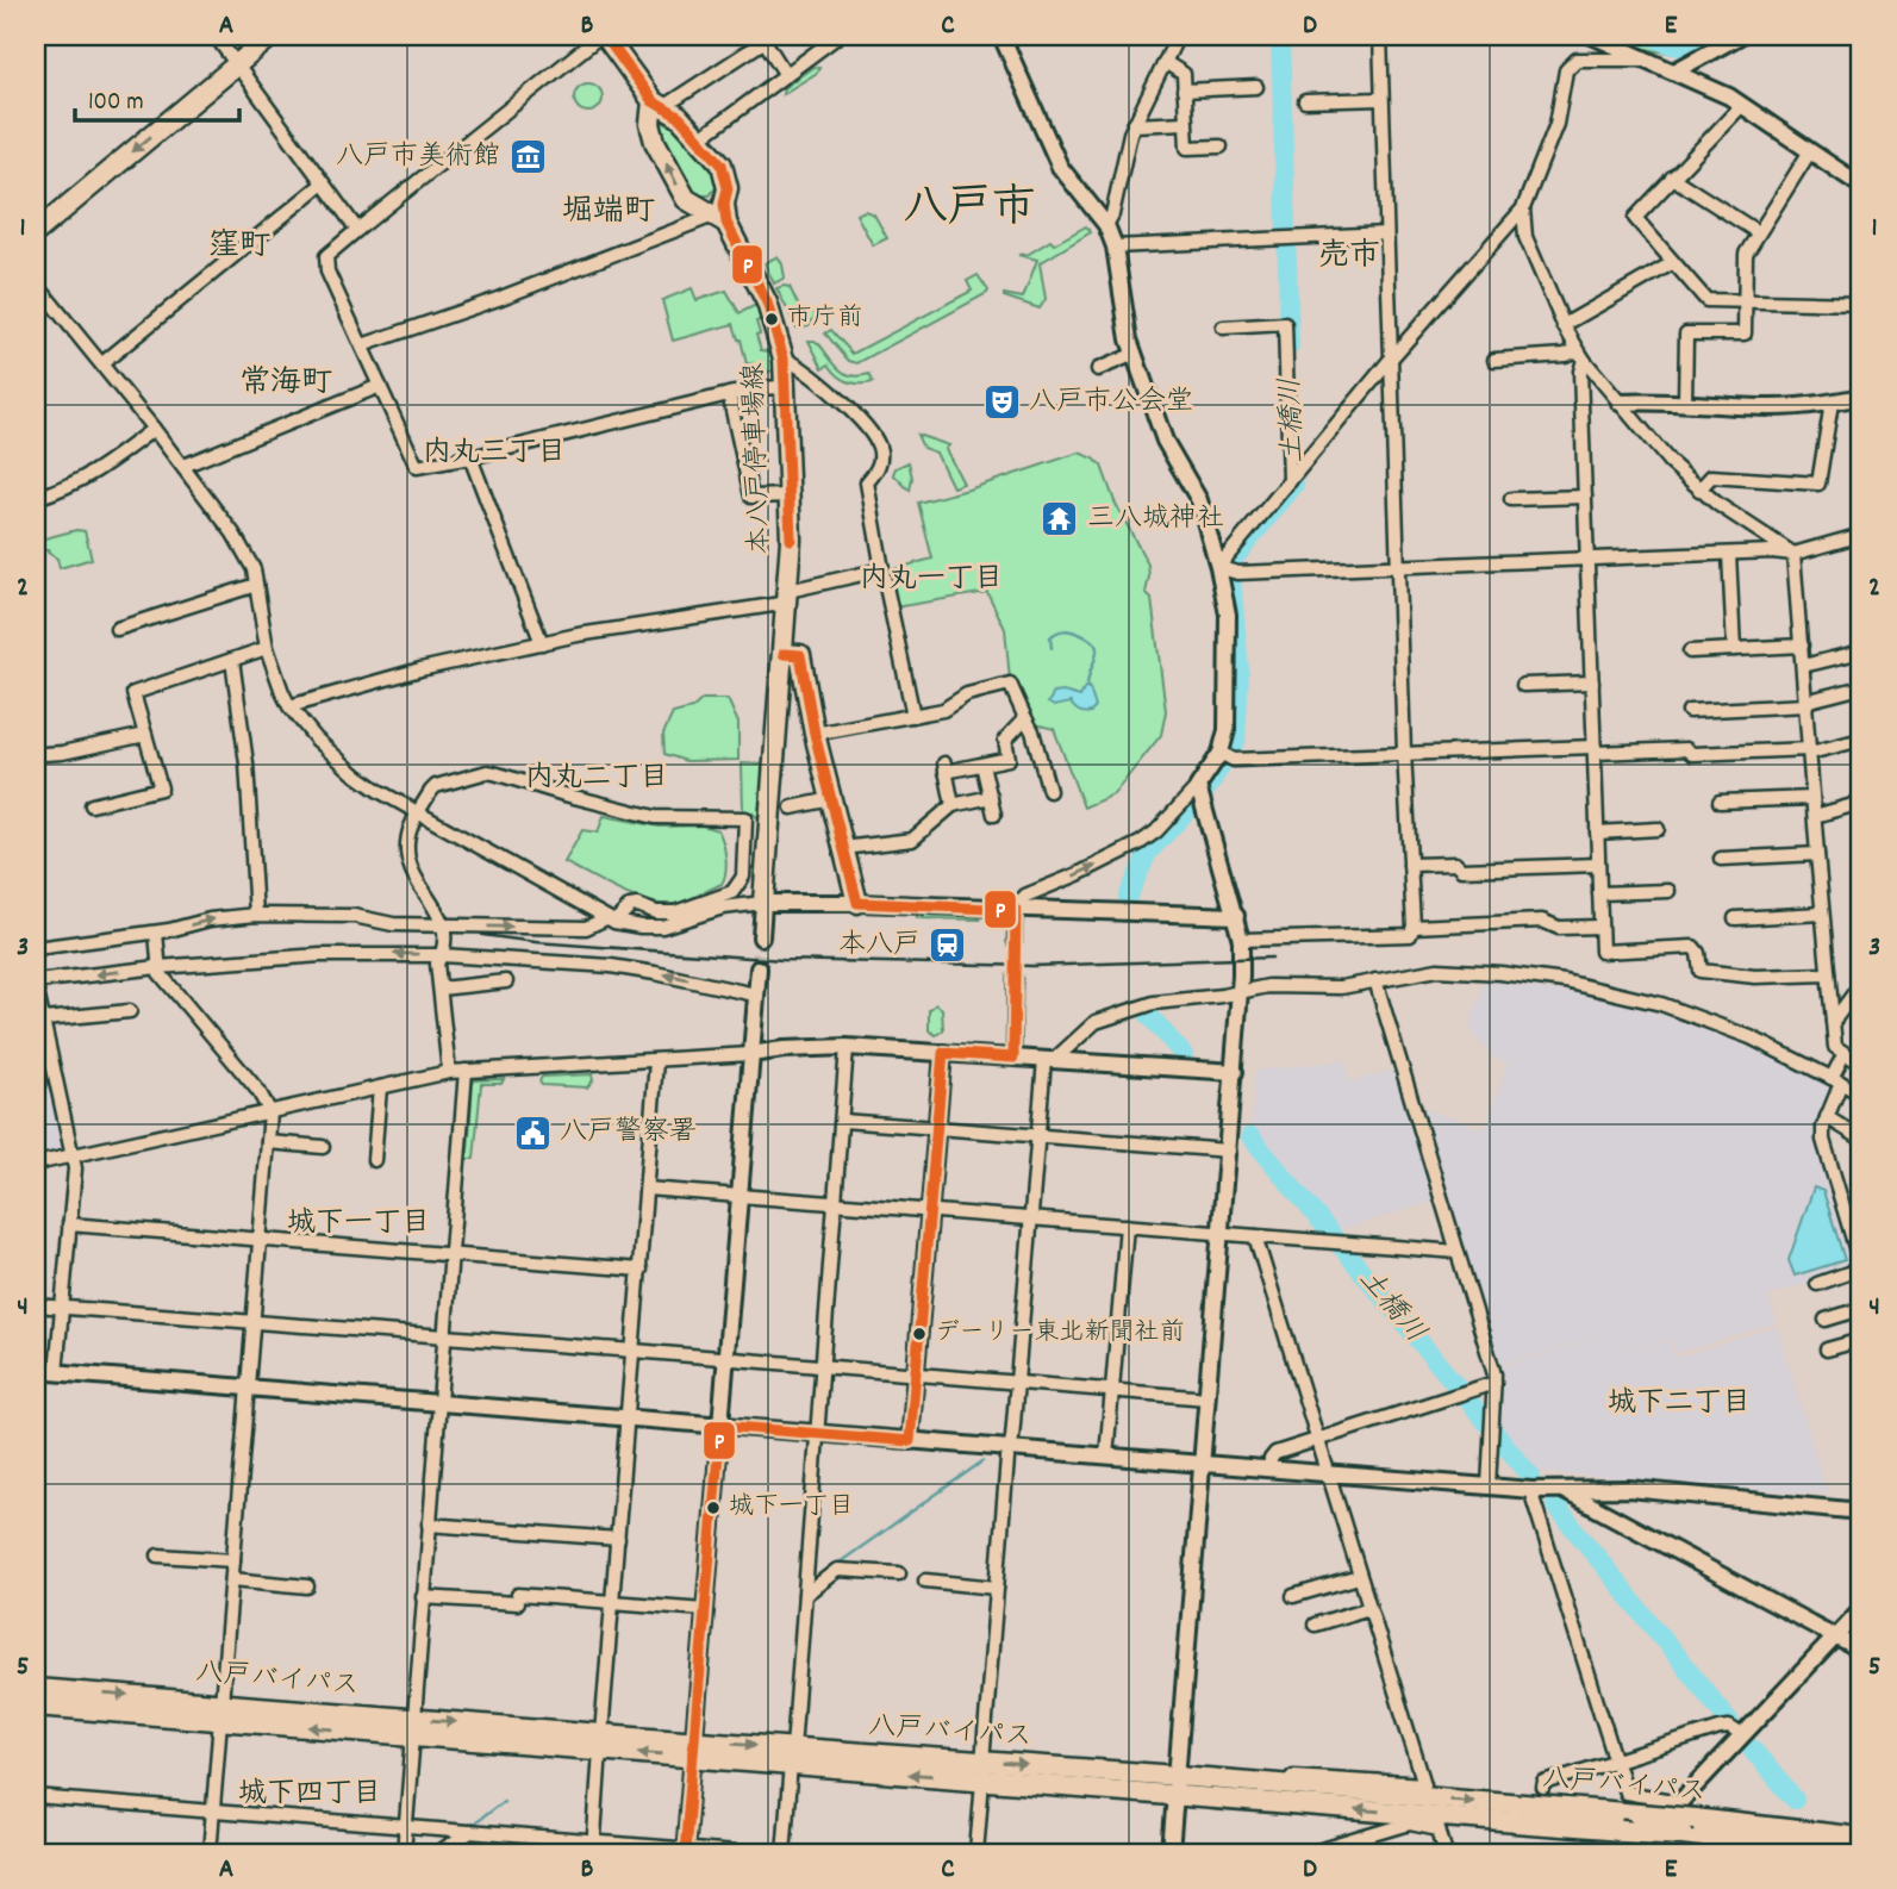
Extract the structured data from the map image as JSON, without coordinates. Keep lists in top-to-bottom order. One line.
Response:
{"streets":{"main road":["本八戸停車場線","八戸バイパス"]},"districts":["八戸市","堀端町","窪町","売市","常海町","内丸三丁目","内丸一丁目","内丸二丁目","城下一丁目","城下二丁目","城下四丁目"],"water":["土橋川"],"places":{"museum":["八戸市美術館"],"other":["市庁前","デーリー東北新聞社前","城下一丁目"],"theatre":["八戸市公会堂"],"temple":["三八城神社"],"station":["本八戸"],"public building":["八戸警察署"]},"lines":["transit line P"],"scale_bar":"100 m","grid":{"columns":["A","B","C","D","E"],"rows":["1","2","3","4","5"]}}
